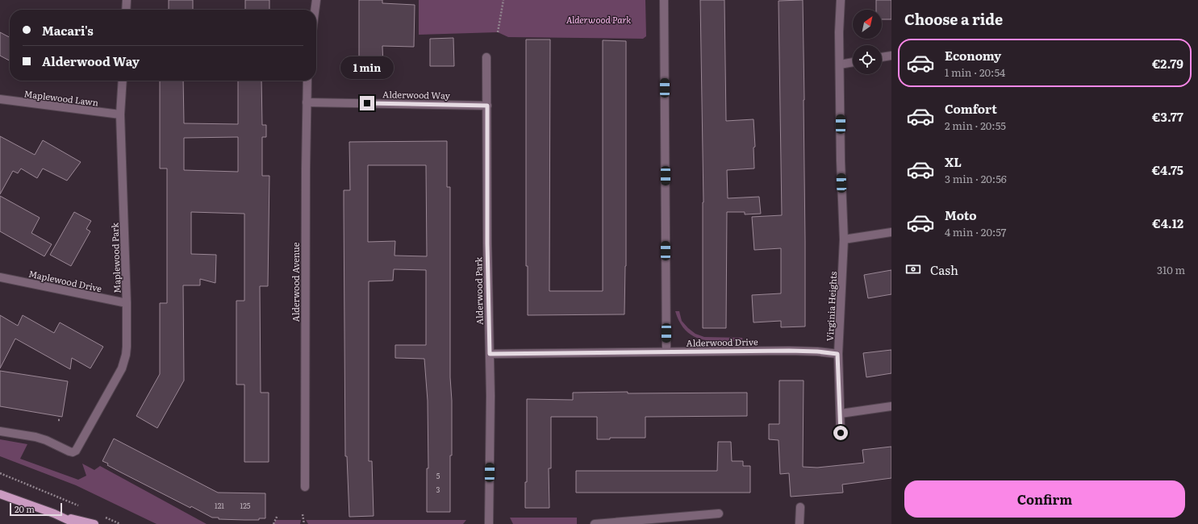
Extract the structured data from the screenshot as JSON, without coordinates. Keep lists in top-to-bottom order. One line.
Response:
{"streets":{"street":["Alderwood Way","Maplewood Lawn","Maplewood Park","Maplewood Drive","Alderwood Avenue","Alderwood Park","Virginia Heights","Alderwood Drive"]},"crossings":[["Alderwood Way","Alderwood Avenue"],["Alderwood Way","Alderwood Park"],["Maplewood Lawn","Maplewood Park"],["Maplewood Park","Maplewood Drive"],["Alderwood Park","Alderwood Drive"],["Virginia Heights","Alderwood Drive"]],"parks":["Alderwood Park"],"house_numbers":["5","3","121","125"],"scale_bar":"20 m","north":"top right","page":{"heading":"Choose a ride","banner":["Macari's","Alderwood Way"],"list":[{"name":"Economy","note":"1 min · 20:54","value":"€2.79"},{"name":"Comfort","note":"2 min · 20:55","value":"€3.77"},{"name":"XL","note":"3 min · 20:56","value":"€4.75"},{"name":"Moto","note":"4 min · 20:57","value":"€4.12"}],"bubble":"1 min","pay":["Cash","310 m"],"buttons":"Confirm","scale":"20 m"}}
